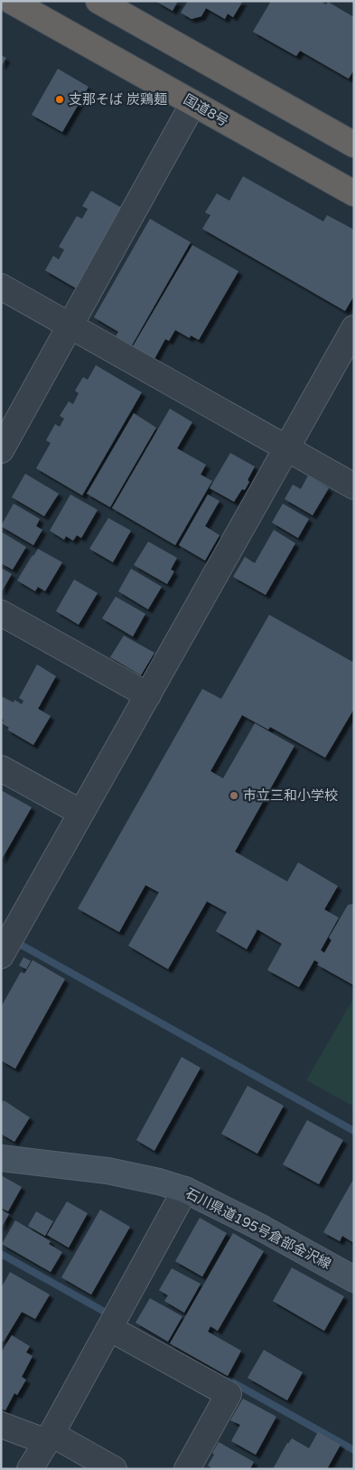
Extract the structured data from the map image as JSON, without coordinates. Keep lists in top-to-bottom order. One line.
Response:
{"streets":{"highway":["国道8号"],"main road":["石川県道195号倉部金沢線"]},"places":["支那そば 炭鶏麺","市立三和小学校"]}
